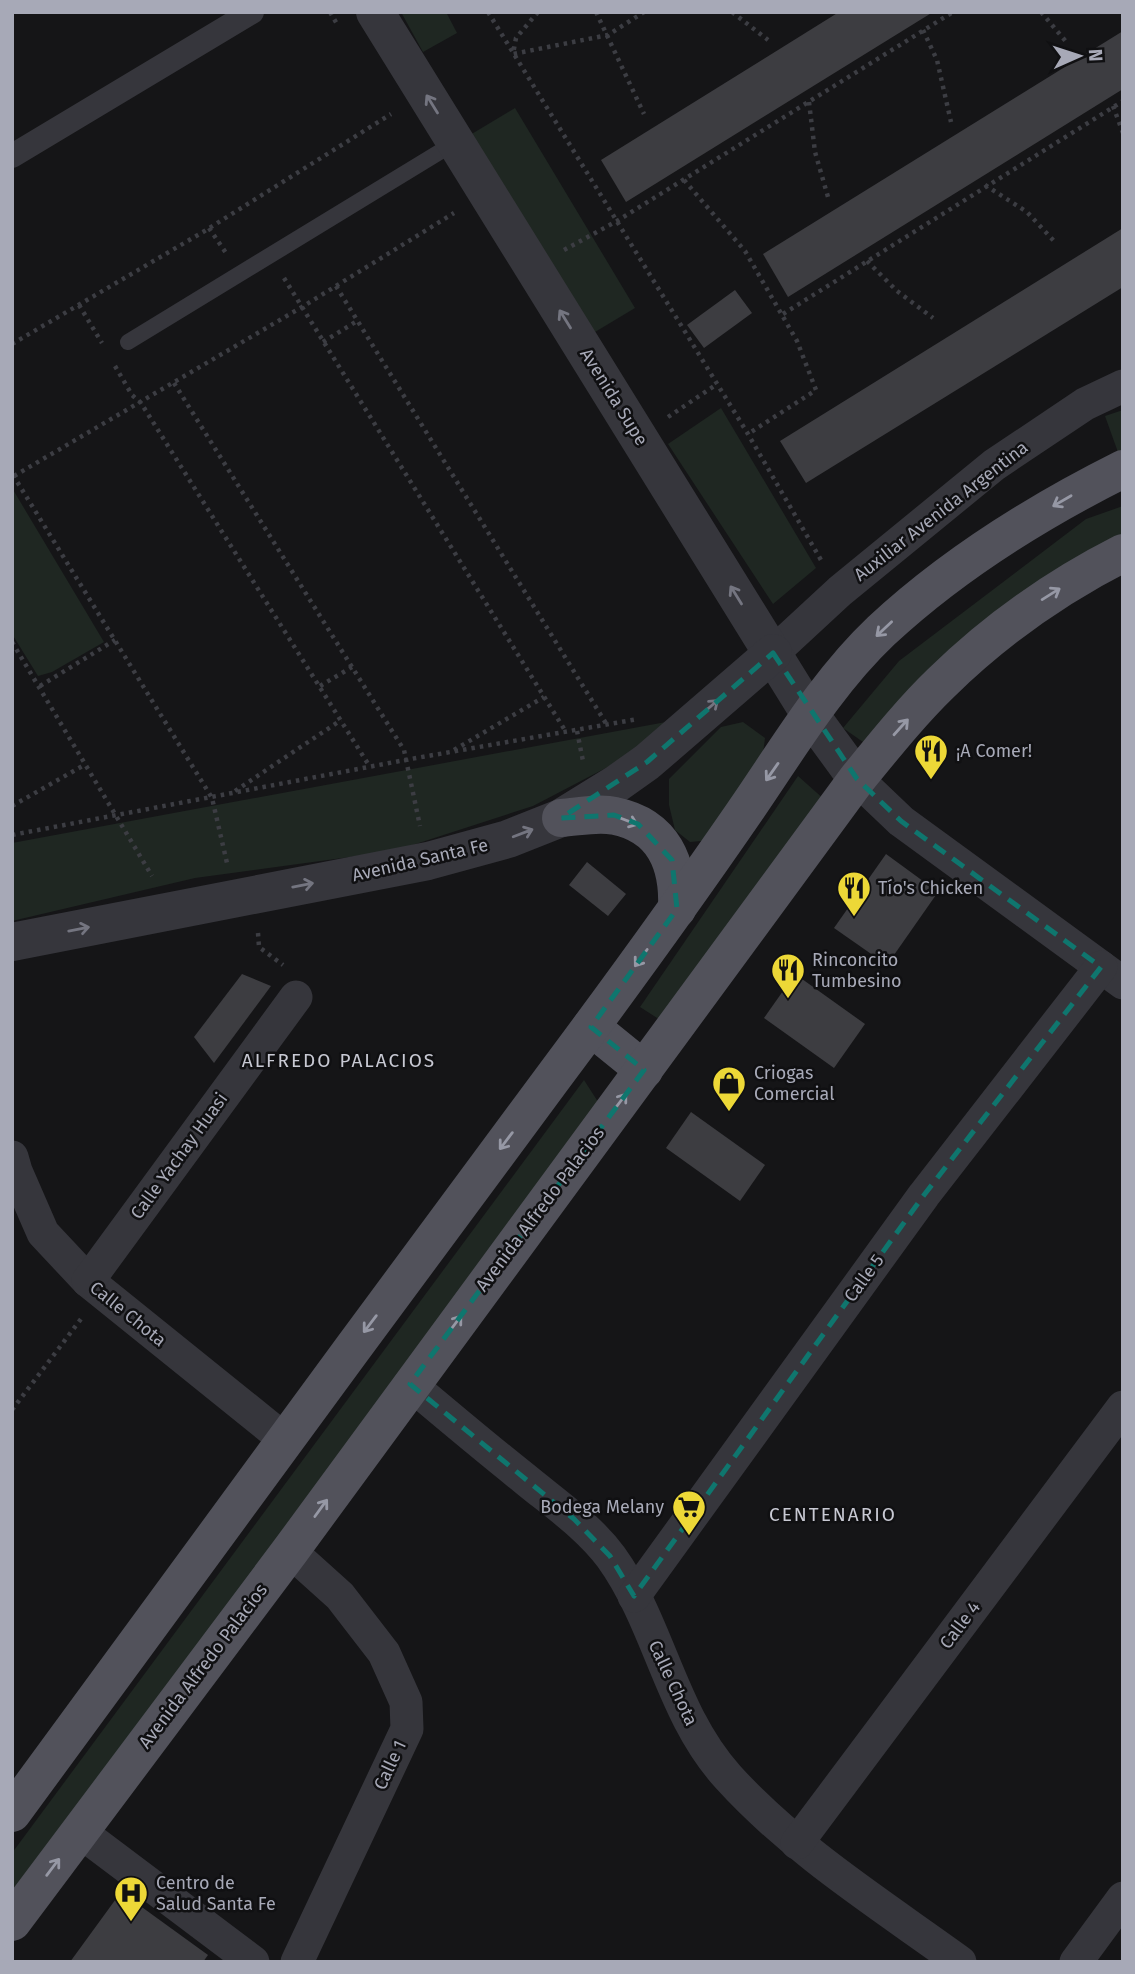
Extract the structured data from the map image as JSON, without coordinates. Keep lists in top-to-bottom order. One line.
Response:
{"streets":{"main road":["Avenida Alfredo Palacios"],"street":["Avenida Supe","Auxiliar Avenida Argentina","Avenida Santa Fe","Calle Yachay Huasi","Calle 5","Calle Chota","Calle 4","Calle 1"]},"crossings":[["Avenida Supe","Auxiliar Avenida Argentina"],["Avenida Supe","Avenida Santa Fe"],["Avenida Supe","Avenida Alfredo Palacios"],["Auxiliar Avenida Argentina","Avenida Santa Fe"],["Calle Yachay Huasi","Calle Chota"],["Avenida Alfredo Palacios","Calle Chota"],["Avenida Alfredo Palacios","Calle 1"],["Calle 5","Calle Chota"],["Calle Chota","Calle 4"]],"one_way":["Avenida Supe","Avenida Santa Fe"],"districts":["ALFREDO PALACIOS","CENTENARIO"],"places":{"restaurant":["¡A Comer!","Tío's Chicken","Rinconcito Tumbesino"],"shop":["Criogas Comercial"],"supermarket":["Bodega Melany"],"hospital":["Centro de Salud Santa Fe"]},"north":"right"}
